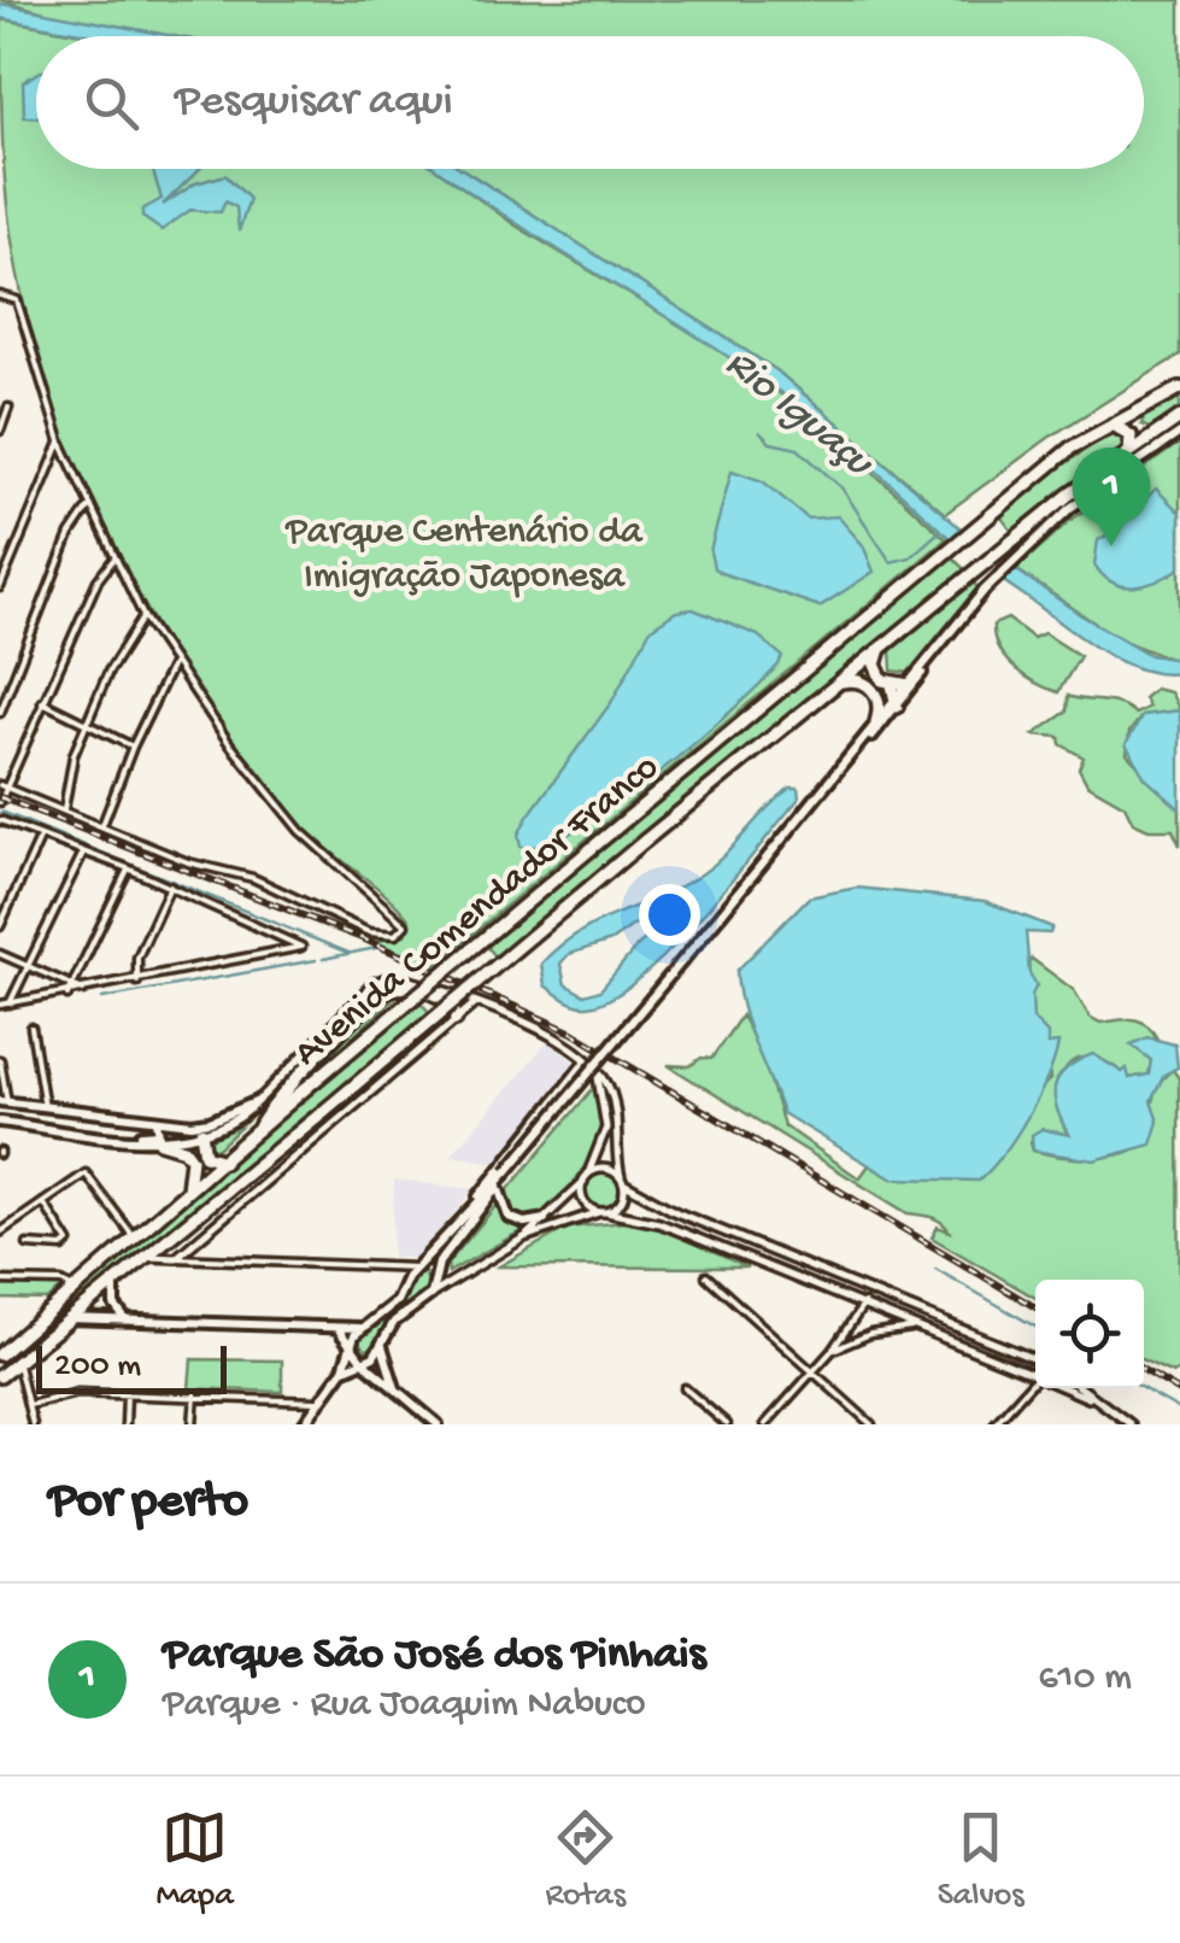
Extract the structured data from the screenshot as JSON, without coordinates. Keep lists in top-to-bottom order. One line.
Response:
{"streets":{"highway":["Avenida Comendador Franco"]},"water":["Rio Iguaçu"],"parks":["Parque Centenário da Imigração Japonesa"],"scale_bar":"200 m","page":{"search":"Pesquisar aqui","pins":"1","scale":"200 m","heading":"Por perto","list":[{"mark":"1","name":"Parque São José dos Pinhais","note":"Parque · Rua Joaquim Nabuco","value":"610 m"}],"nav":["Mapa","Rotas","Salvos"]}}
